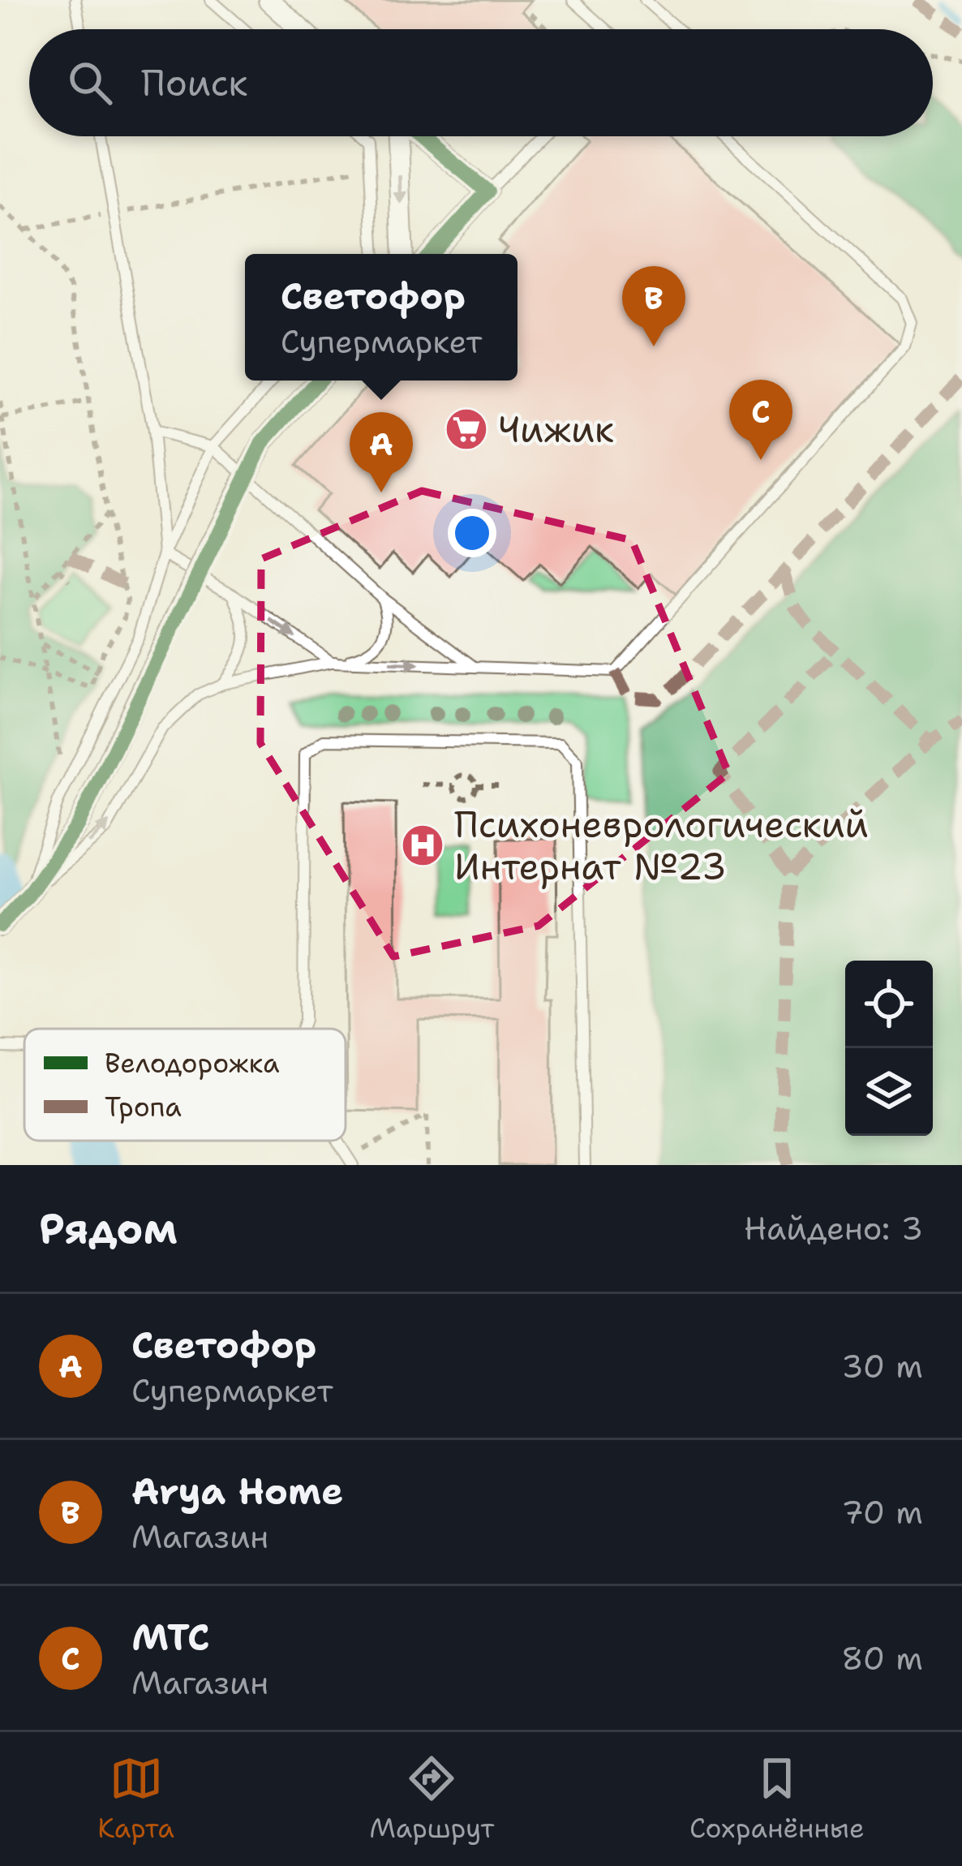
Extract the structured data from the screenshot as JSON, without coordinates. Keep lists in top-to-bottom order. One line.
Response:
{"places":{"supermarket":["Чижик"],"hospital":["Психоневрологический Интернат №23"]},"legend":["Велодорожка","Тропа"],"page":{"search":"Поиск","popup":["Светофор","Супермаркет"],"pins":["B","C","A"],"heading":["Рядом","Найдено: 3"],"list":[{"mark":"A","name":"Светофор","note":"Супермаркет","value":"30 m"},{"mark":"B","name":"Arya Home","note":"Магазин","value":"70 m"},{"mark":"C","name":"МТС","note":"Магазин","value":"80 m"}],"nav":["Карта","Маршрут","Сохранённые"]}}
